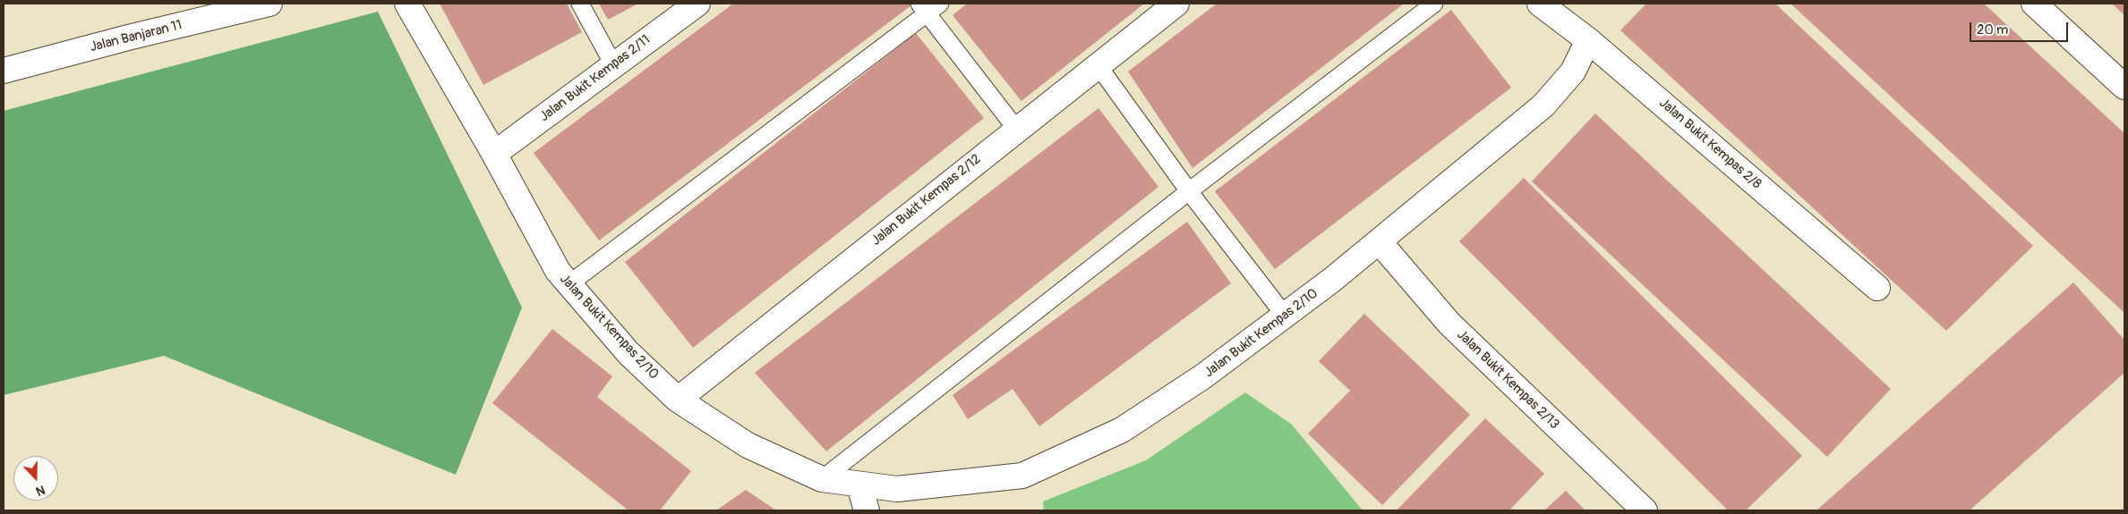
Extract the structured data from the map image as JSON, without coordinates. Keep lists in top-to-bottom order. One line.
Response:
{"streets":{"street":["Jalan Banjaran 11","Jalan Bukit Kempas 2/11","Jalan Bukit Kempas 2/8","Jalan Bukit Kempas 2/12","Jalan Bukit Kempas 2/10","Jalan Bukit Kempas 2/13"]},"crossings":[["Jalan Bukit Kempas 2/11","Jalan Bukit Kempas 2/10"],["Jalan Bukit Kempas 2/8","Jalan Bukit Kempas 2/10"],["Jalan Bukit Kempas 2/12","Jalan Bukit Kempas 2/10"],["Jalan Bukit Kempas 2/10","Jalan Bukit Kempas 2/13"]],"scale_bar":"20 m","north":"bottom"}
